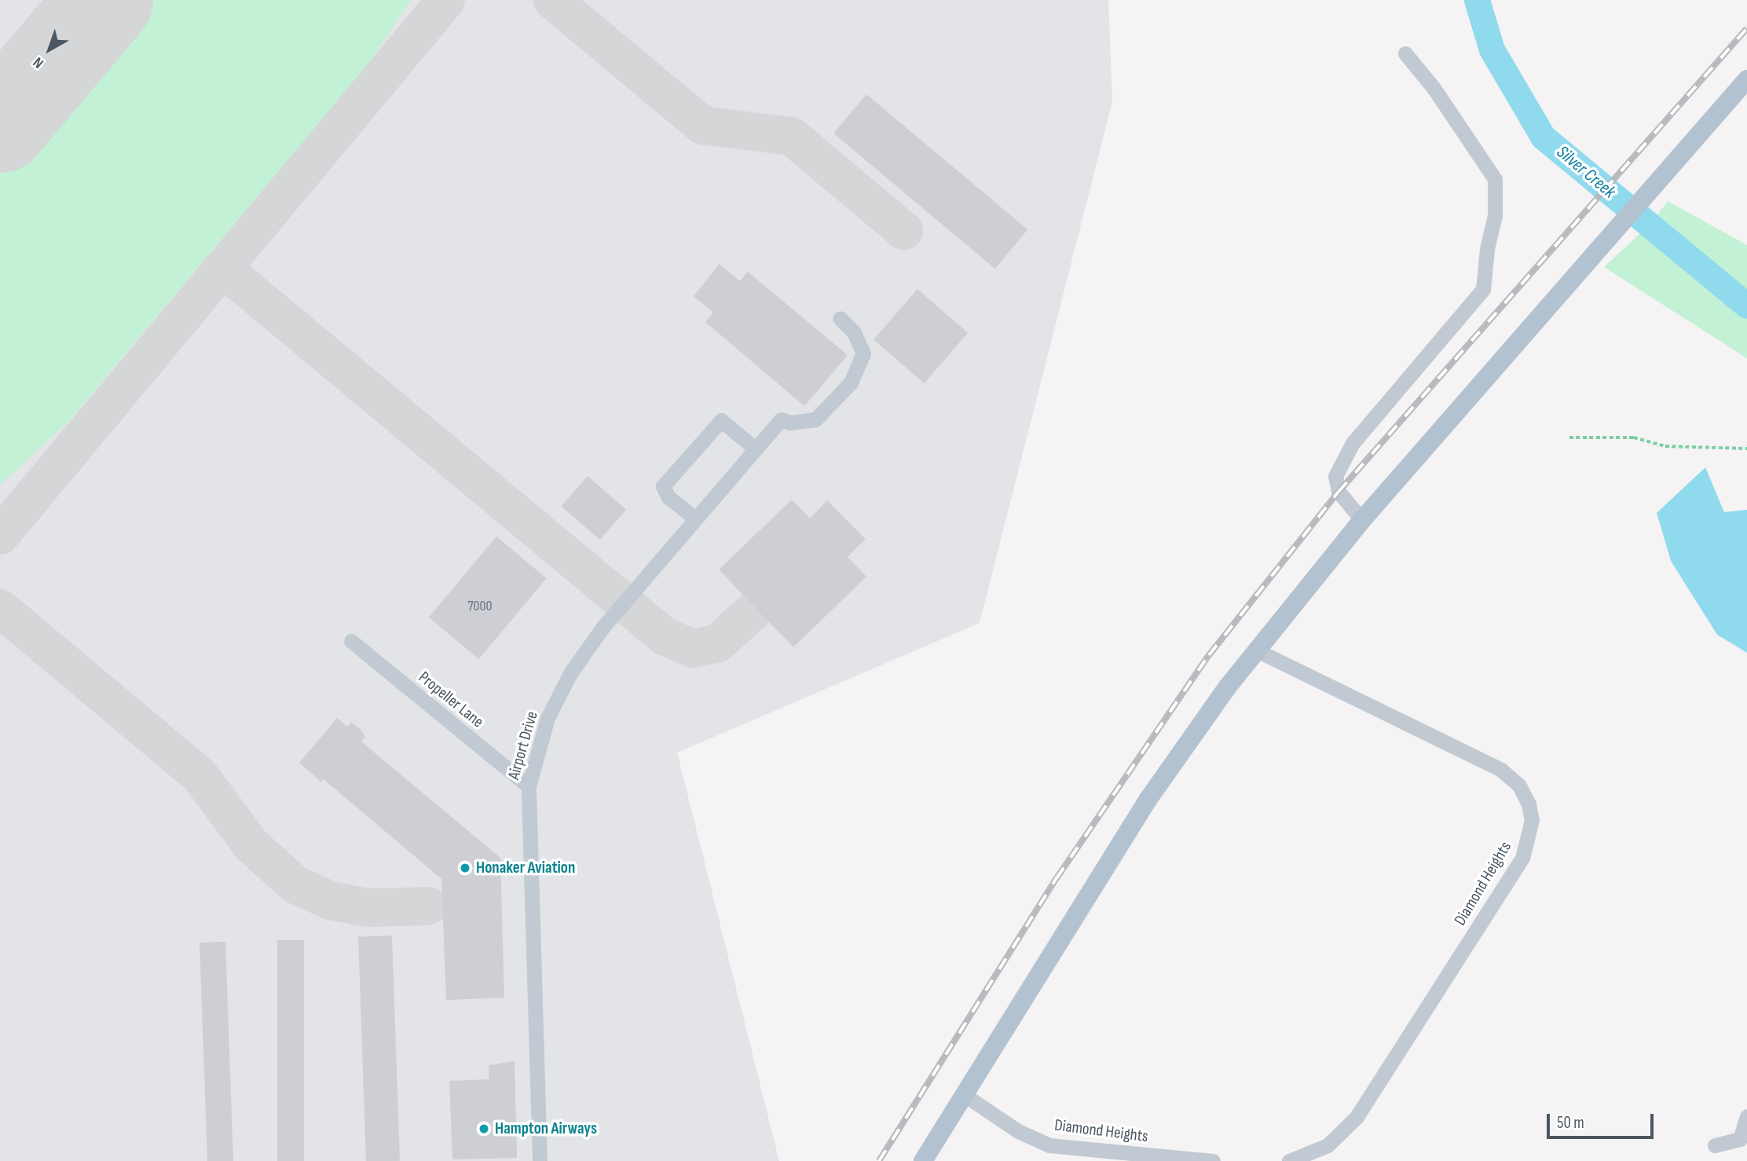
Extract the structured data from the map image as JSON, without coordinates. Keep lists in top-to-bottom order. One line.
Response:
{"streets":{"street":["Propeller Lane","Airport Drive","Diamond Heights"]},"crossings":[["Propeller Lane","Airport Drive"]],"water":["Silver Creek"],"places":["Honaker Aviation","Hampton Airways"],"house_numbers":["7000"],"scale_bar":"50 m","north":"bottom left"}
